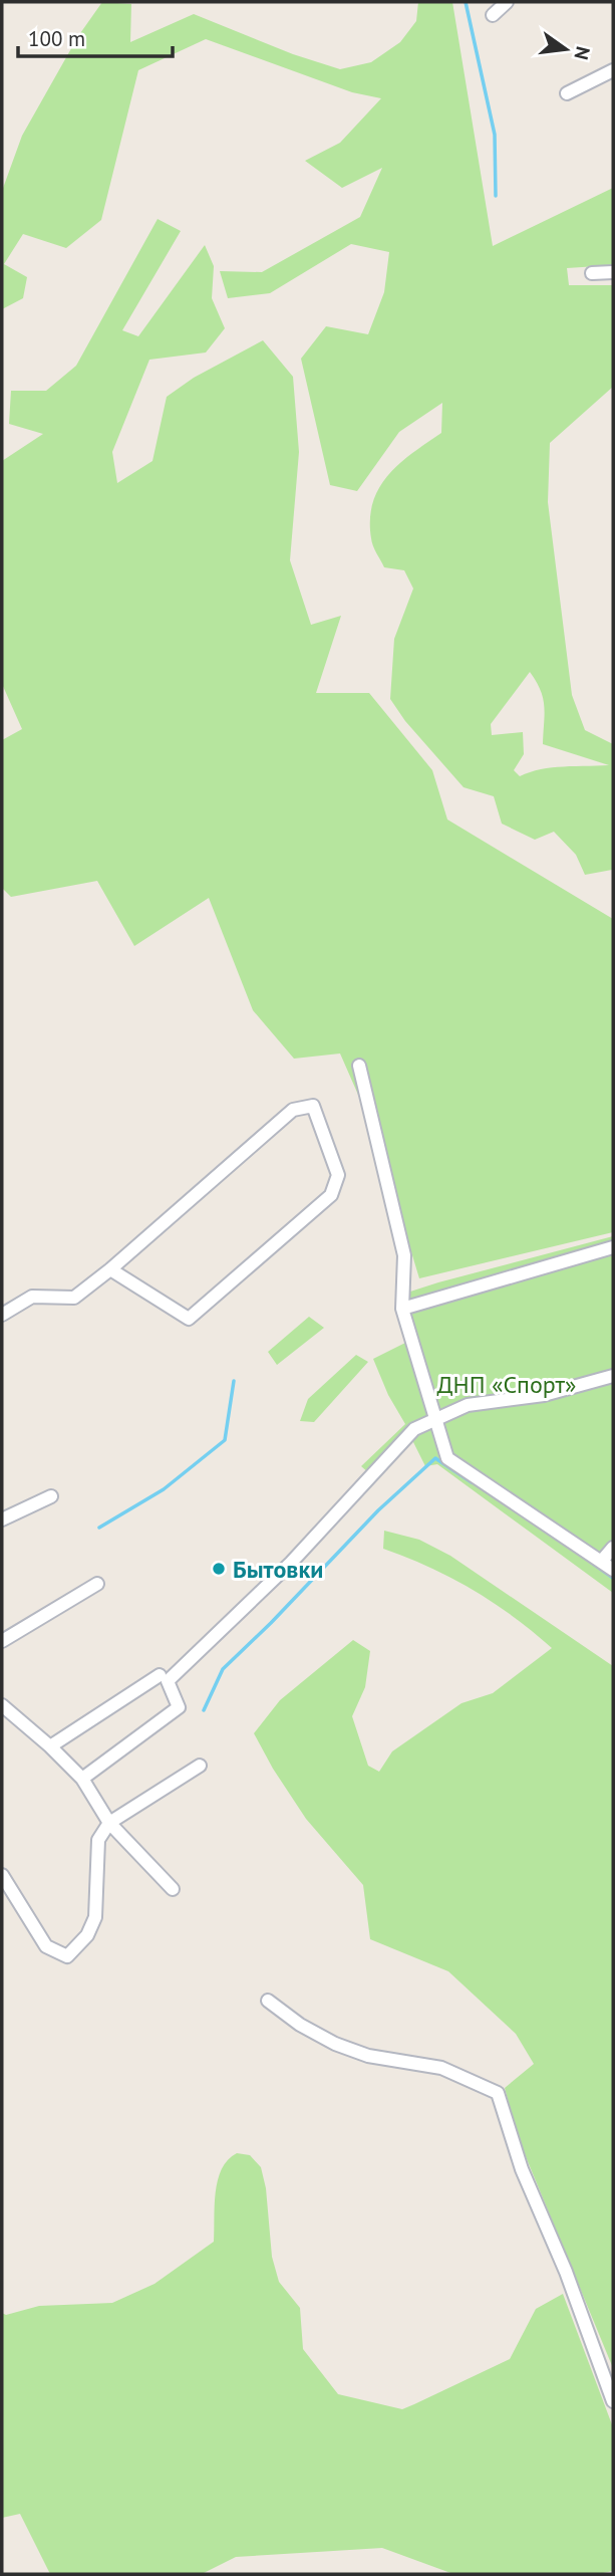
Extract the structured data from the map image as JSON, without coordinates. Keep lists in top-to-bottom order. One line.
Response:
{"parks":["ДНП «Спорт»"],"places":["Бытовки"],"scale_bar":"100 m","north":"right"}
